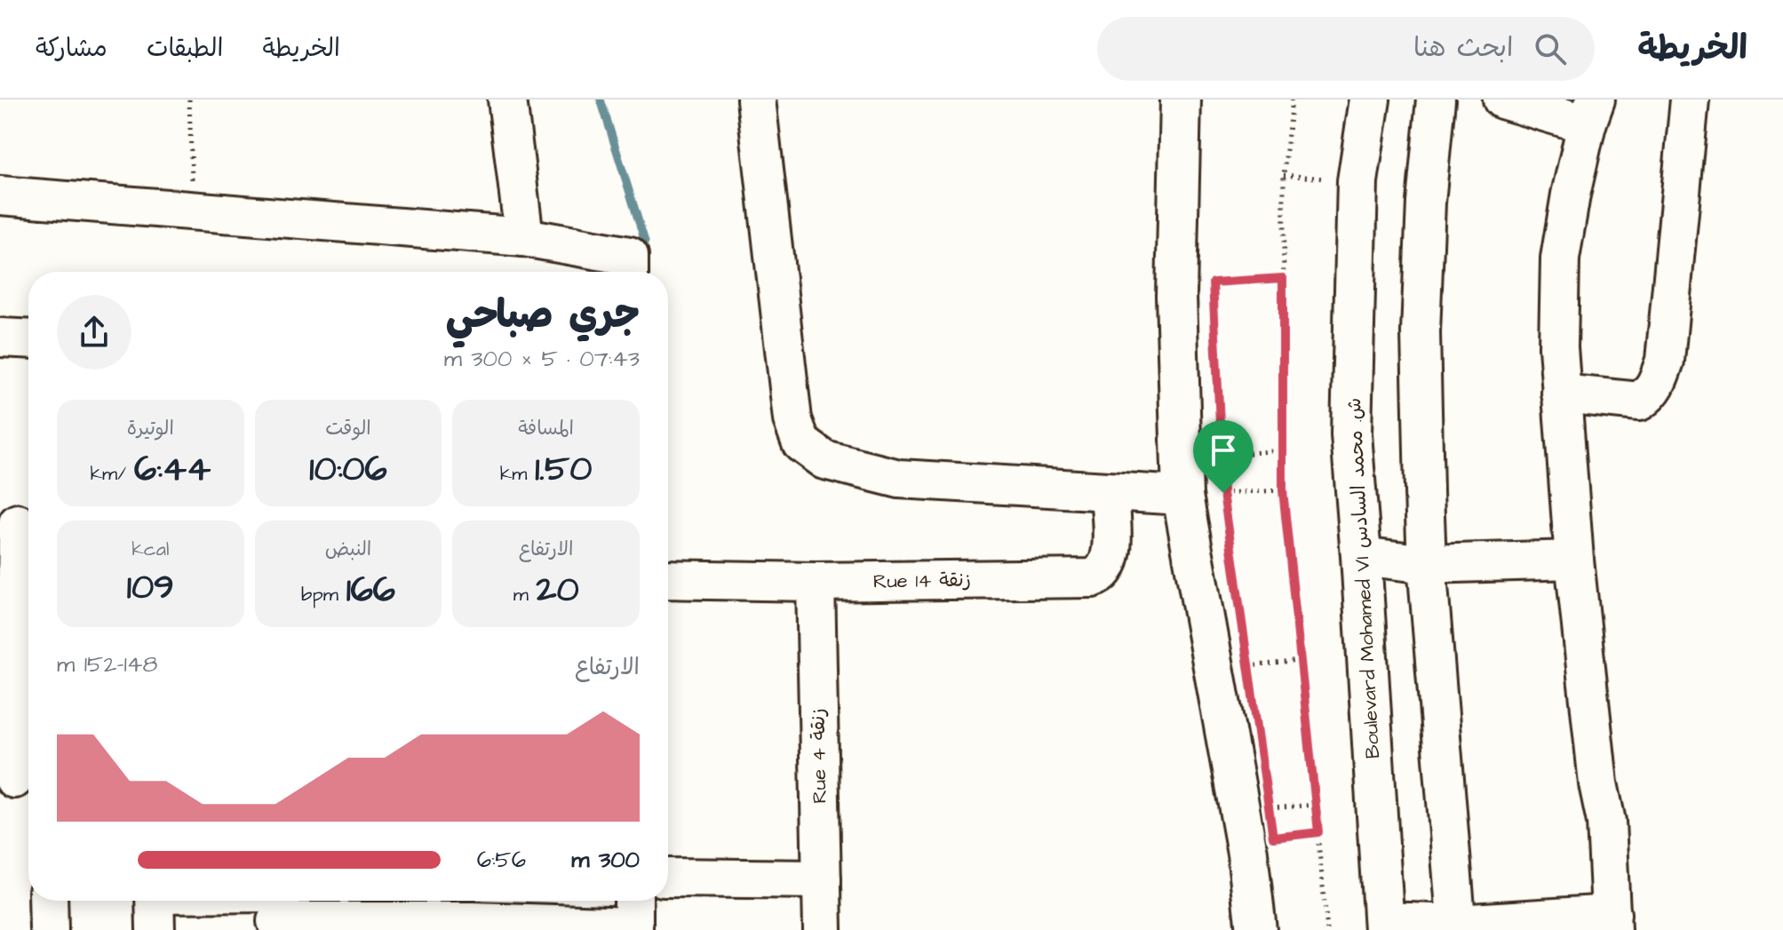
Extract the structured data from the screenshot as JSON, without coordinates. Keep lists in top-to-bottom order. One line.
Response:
{"streets":{"main road":["Boulevard Mohamed VI ش. محمد السادس"],"street":["Rue 14 زنقة","Rue 4 زنقة"]},"crossings":[["Rue 14 زنقة","Rue 4 زنقة"]],"page":{"header":"الخريطة","search":"ابحث هنا","nav":["الخريطة","الطبقات","مشاركة"],"heading":["جري صباحي","07:43 · 5 × 300 m"],"stats":[["المسافة","1.50 km"],["الوقت","10:06"],["الوتيرة","6:44 /km"],["الارتفاع","20 m"],["النبض","166 bpm"],["kcal","109"]],"chart":["الارتفاع","148–152 m"],"list":[{"name":"300 m","note":"6:56"}]}}
